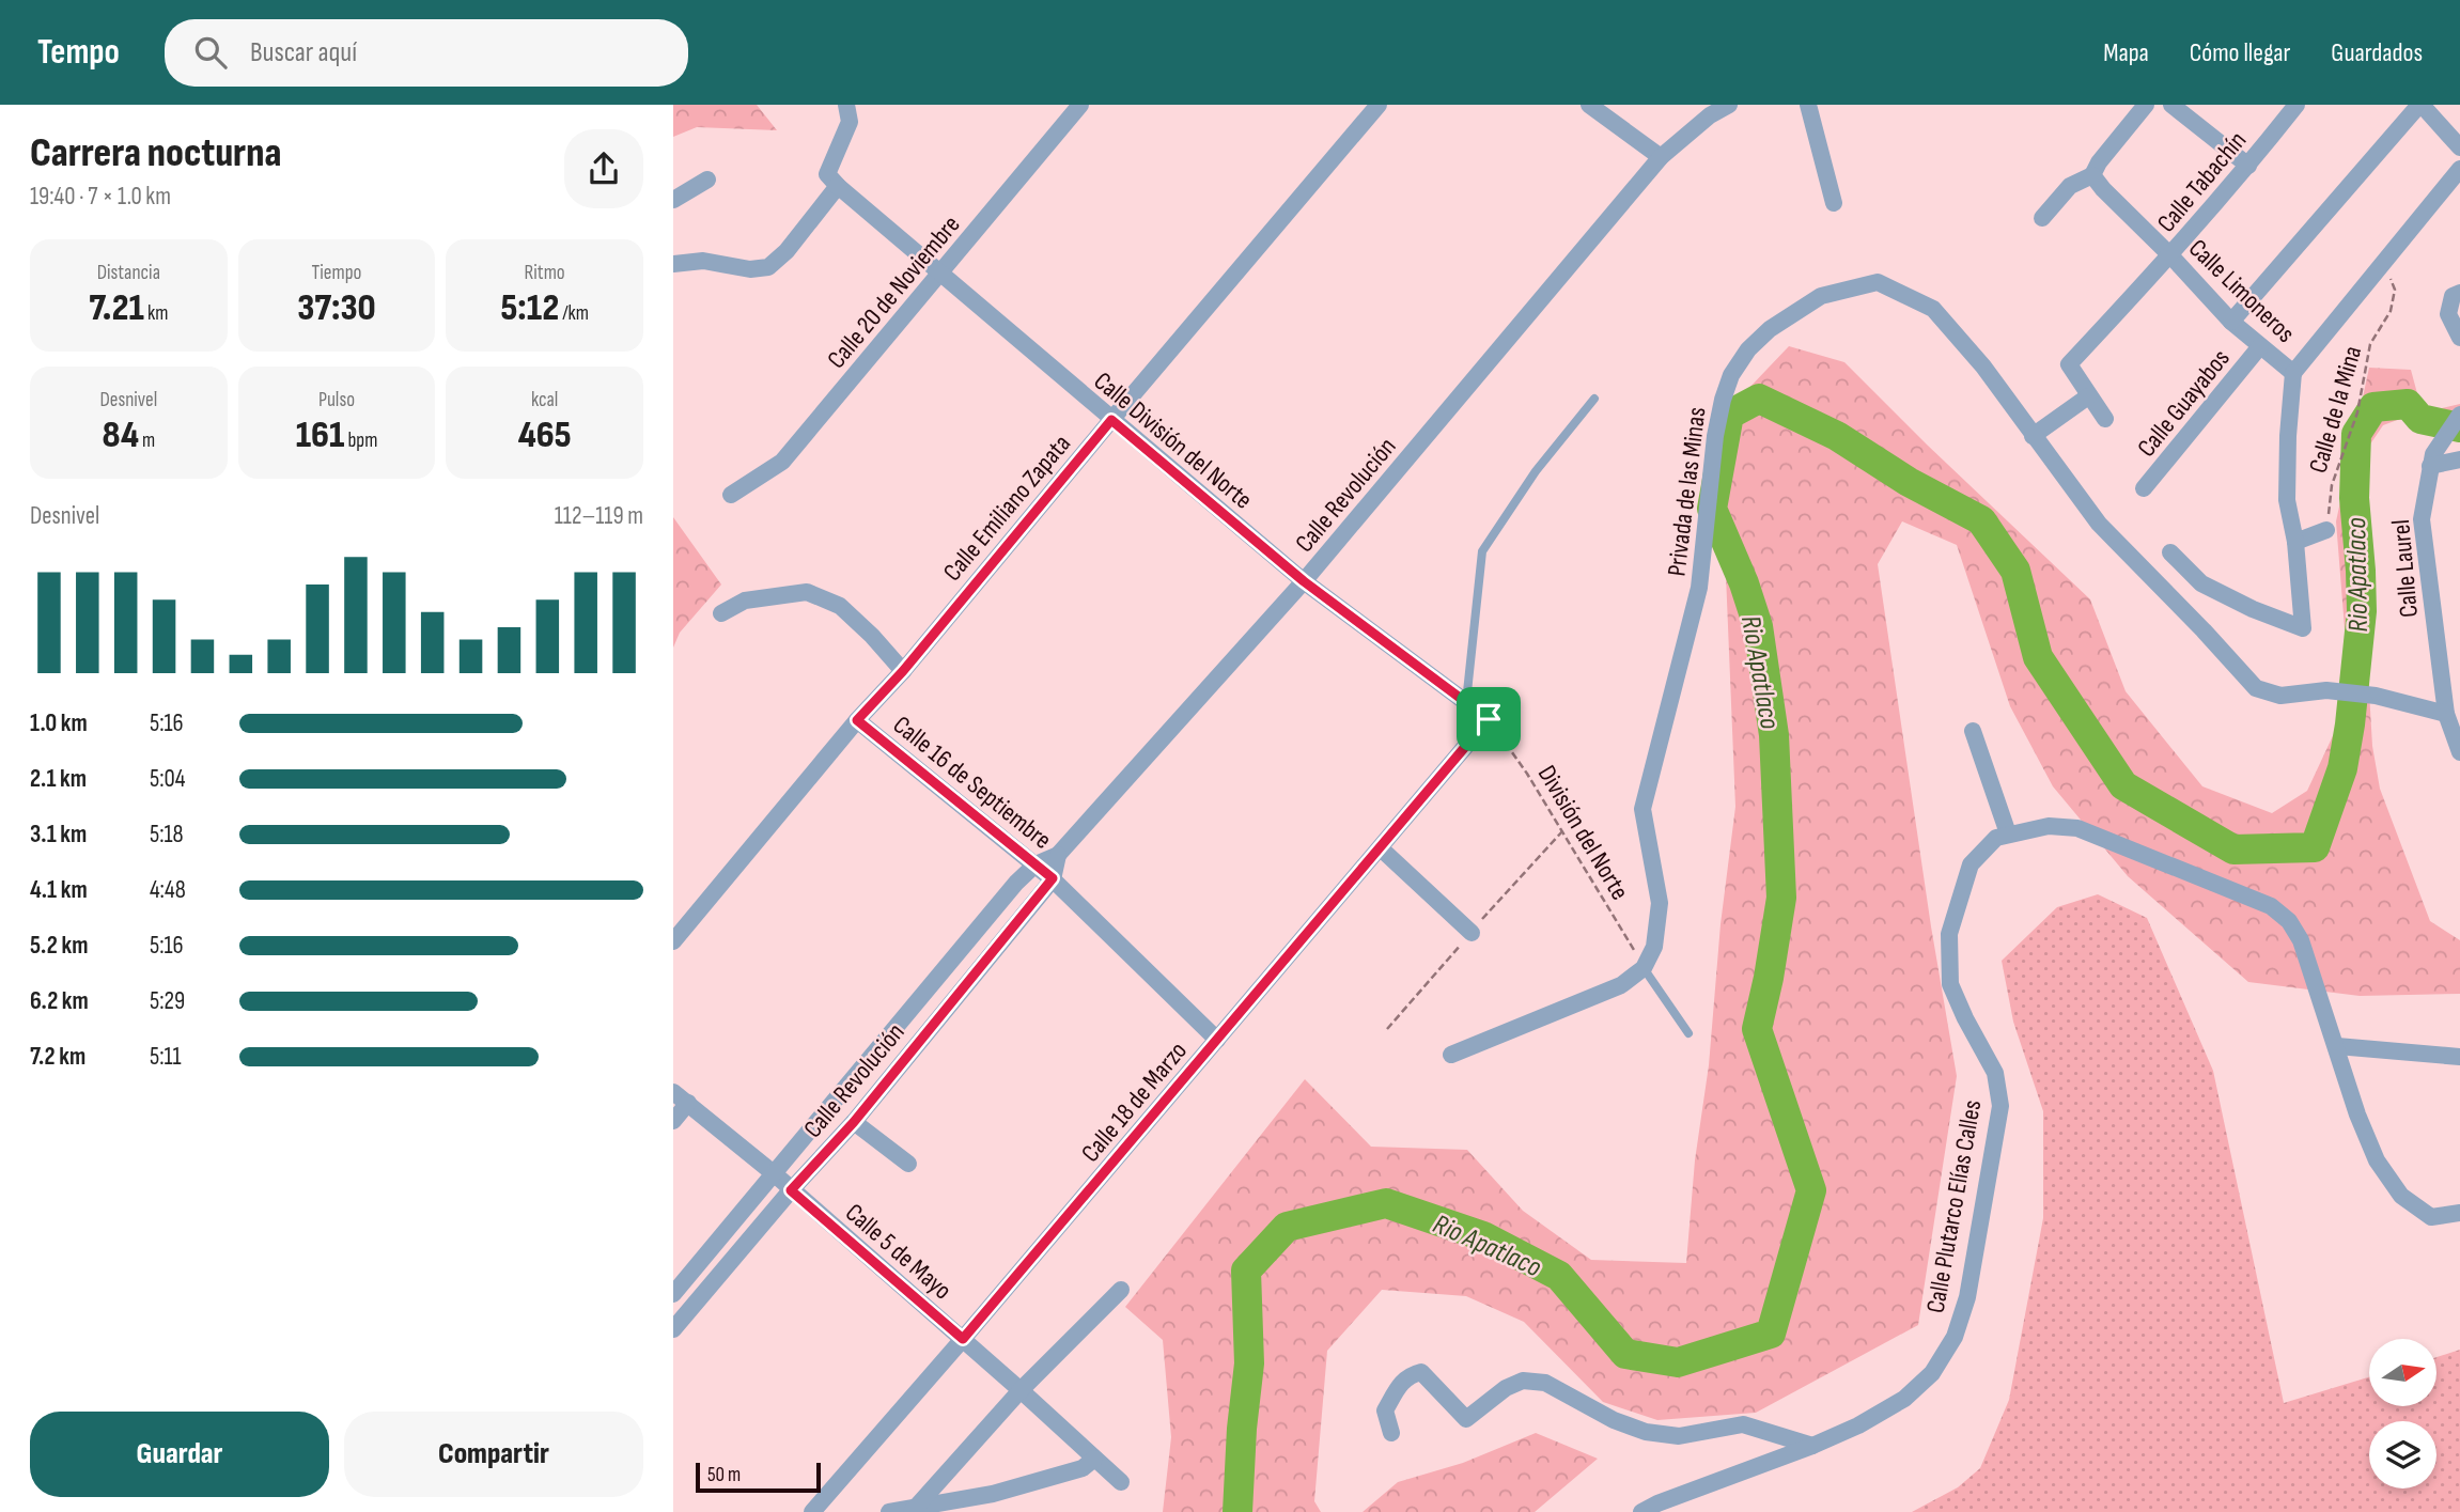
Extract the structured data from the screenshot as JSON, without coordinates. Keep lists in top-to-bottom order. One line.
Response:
{"streets":{"street":["Calle Tabachín","Calle Limoneros","Calle 20 de Noviembre","Calle Guayabos","Calle División del Norte","Privada de las Minas","Calle Revolución","Calle Emiliano Zapata","Calle Laurel","Calle 16 de Septiembre","Calle 18 de Marzo","Calle Plutarco Elías Calles","Calle 5 de Mayo"],"path":["Calle de la Mina","División del Norte"]},"crossings":[["Calle Tabachín","Calle Limoneros"],["Calle Limoneros","Calle Guayabos"],["Calle 20 de Noviembre","Calle División del Norte"],["Calle División del Norte","Calle Revolución"],["Calle División del Norte","Calle Emiliano Zapata"],["Calle División del Norte","División del Norte"],["Calle División del Norte","Calle 18 de Marzo"],["Privada de las Minas","Calle Laurel"],["Privada de las Minas","División del Norte"],["Calle Revolución","Calle 16 de Septiembre"],["Calle Revolución","Calle 5 de Mayo"],["Calle Emiliano Zapata","Calle 16 de Septiembre"],["Calle 16 de Septiembre","Calle 18 de Marzo"],["División del Norte","Calle 18 de Marzo"],["Calle 18 de Marzo","Calle 5 de Mayo"]],"water":["Rio Apatlaco"],"scale_bar":"50 m","north":"right","page":{"header":"Tempo","search":"Buscar aquí","nav":["Mapa","Cómo llegar","Guardados"],"heading":["Carrera nocturna","19:40 · 7 × 1.0 km"],"stats":[["Distancia","7.21 km"],["Tiempo","37:30"],["Ritmo","5:12 /km"],["Desnivel","84 m"],["Pulso","161 bpm"],["kcal","465"]],"chart":["Desnivel","112–119 m"],"list":[{"name":"1.0 km","note":"5:16"},{"name":"2.1 km","note":"5:04"},{"name":"3.1 km","note":"5:18"},{"name":"4.1 km","note":"4:48"},{"name":"5.2 km","note":"5:16"},{"name":"6.2 km","note":"5:29"},{"name":"7.2 km","note":"5:11"}],"buttons":["Guardar","Compartir"],"scale":"50 m"}}
